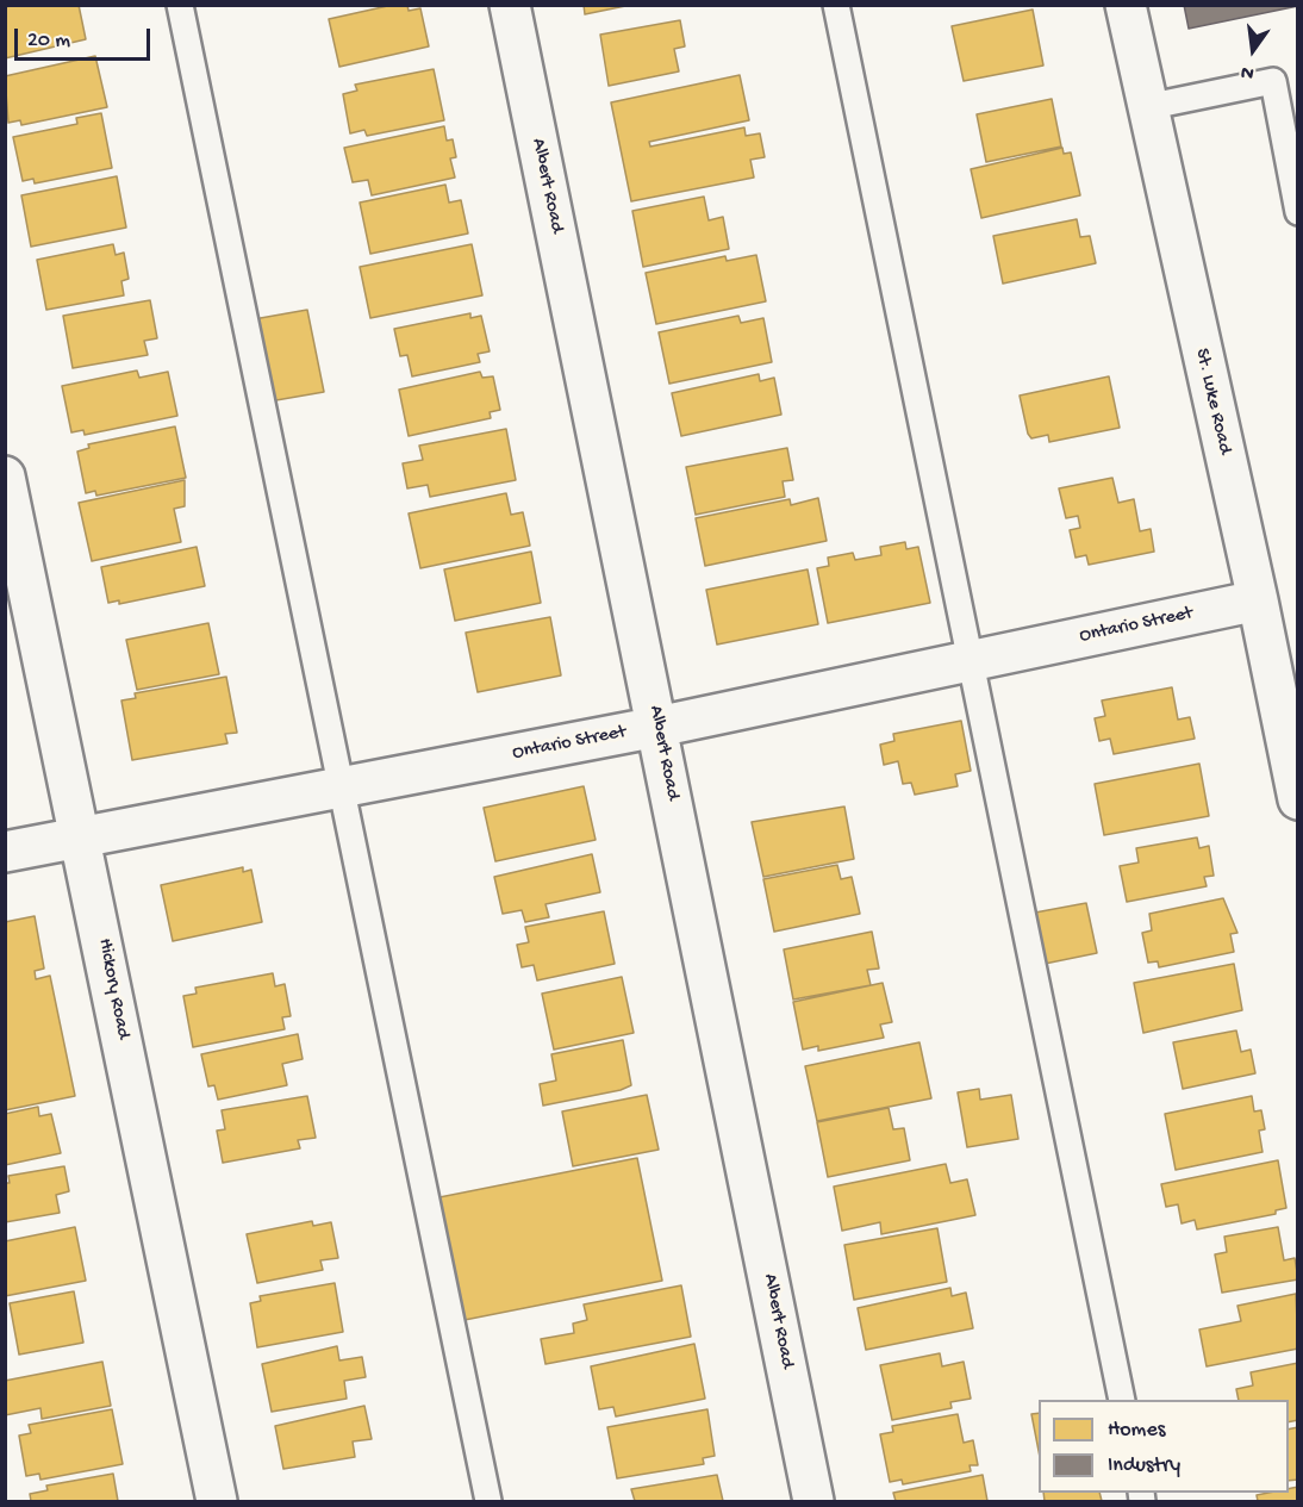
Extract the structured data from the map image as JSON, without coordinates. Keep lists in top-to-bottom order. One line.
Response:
{"streets":{"street":["Albert Road","St. Luke Road","Ontario Street","Hickory Road"]},"crossings":[["Albert Road","Ontario Street"],["St. Luke Road","Ontario Street"],["Ontario Street","Hickory Road"]],"legend":["Homes","Industry"],"scale_bar":"20 m","north":"bottom"}
